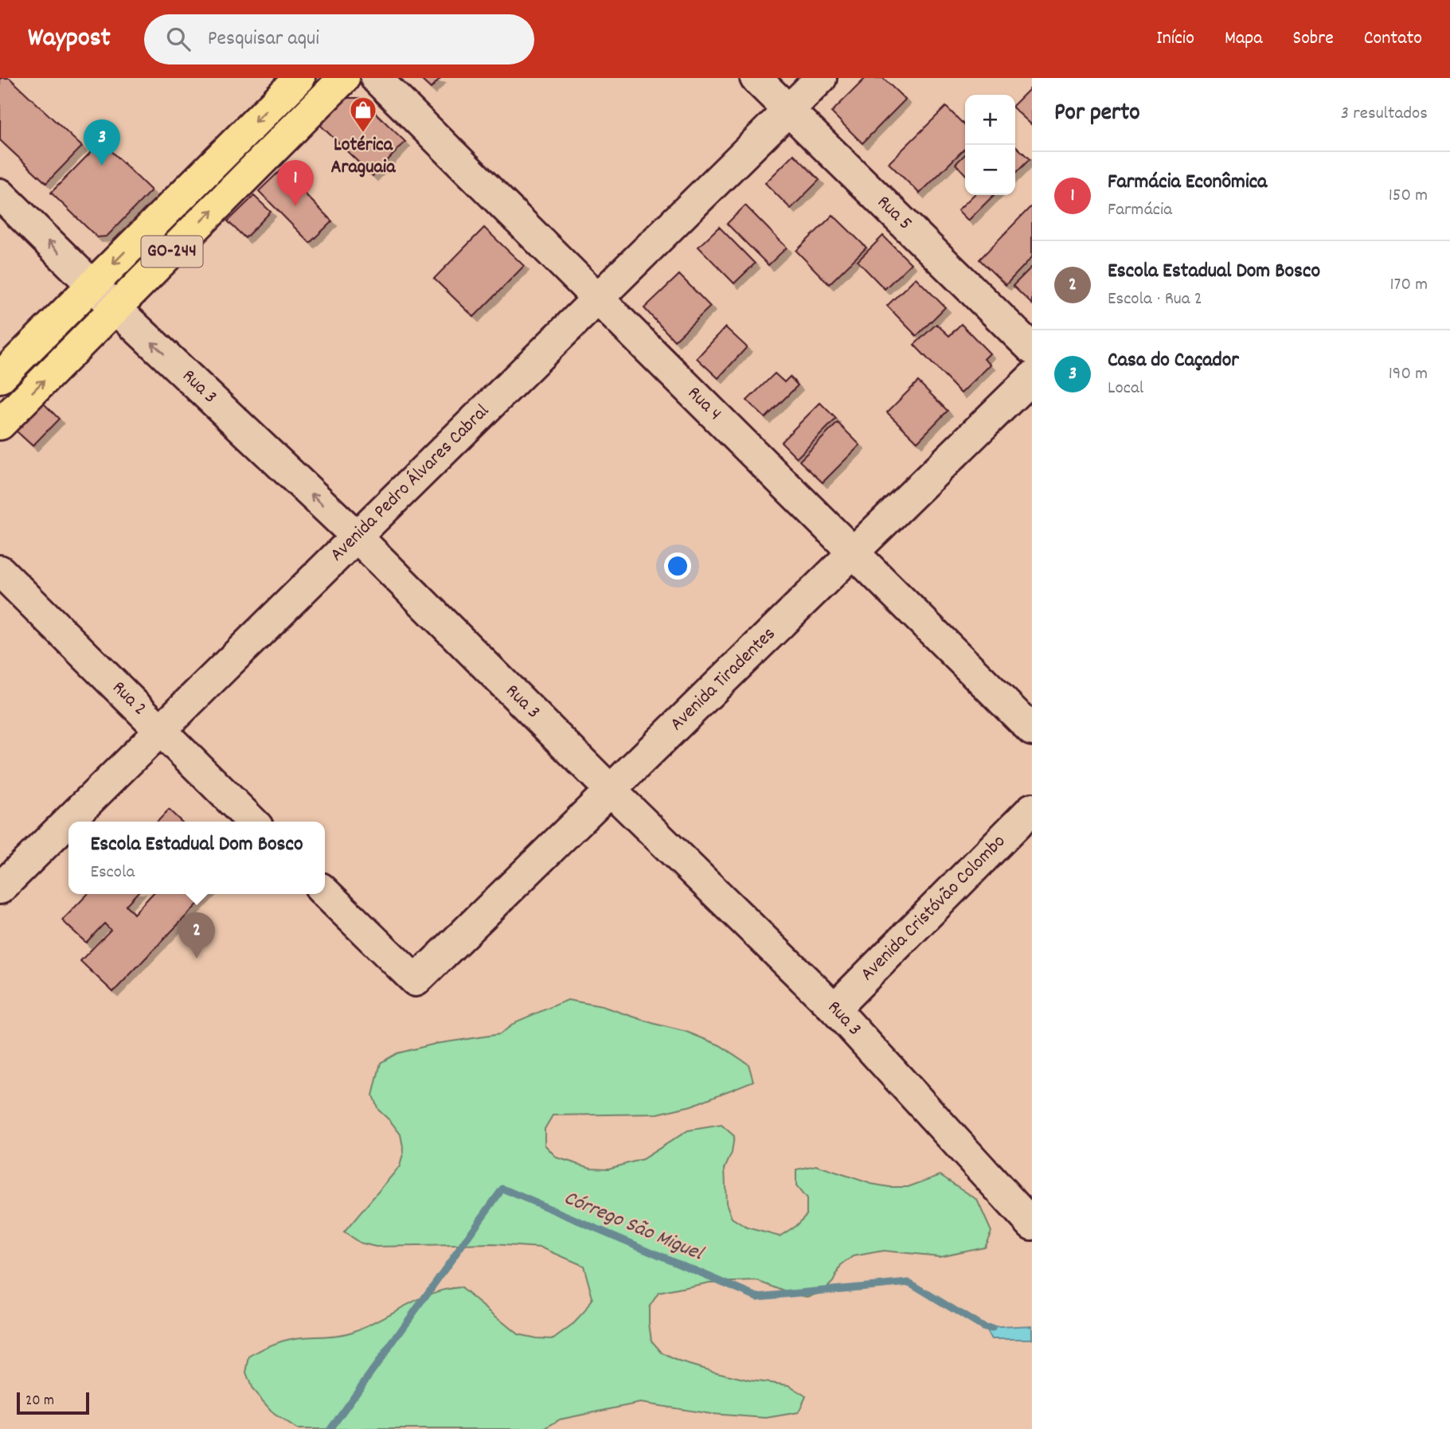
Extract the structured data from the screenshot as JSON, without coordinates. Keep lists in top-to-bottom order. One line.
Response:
{"streets":{"main road":["GO-244"],"street":["Rua 5","Rua 3","Rua 4","Avenida Pedro Álvares Cabral","Avenida Tiradentes","Rua 2","Avenida Cristóvão Colombo"]},"crossings":[["Rua 5","Avenida Pedro Álvares Cabral"],["GO-244","Rua 3"],["Rua 3","Avenida Pedro Álvares Cabral"],["Rua 3","Avenida Tiradentes"],["Rua 3","Avenida Cristóvão Colombo"],["Rua 4","Avenida Pedro Álvares Cabral"],["Rua 4","Avenida Tiradentes"],["Avenida Pedro Álvares Cabral","Rua 2"]],"water":["Córrego São Miguel"],"places":{"shop":["Lotérica Araguaia"]},"scale_bar":"20 m","page":{"header":"Waypost","search":"Pesquisar aqui","nav":["Início","Mapa","Sobre","Contato"],"heading":["Por perto","3 resultados"],"map_buttons":["+","−"],"pins":["3","1","2"],"list":[{"mark":"1","name":"Farmácia Econômica","note":"Farmácia","value":"150 m"},{"mark":"2","name":"Escola Estadual Dom Bosco","note":"Escola · Rua 2","value":"170 m"},{"mark":"3","name":"Casa do Caçador","note":"Local","value":"190 m"}],"popup":["Escola Estadual Dom Bosco","Escola"],"scale":"20 m"}}
